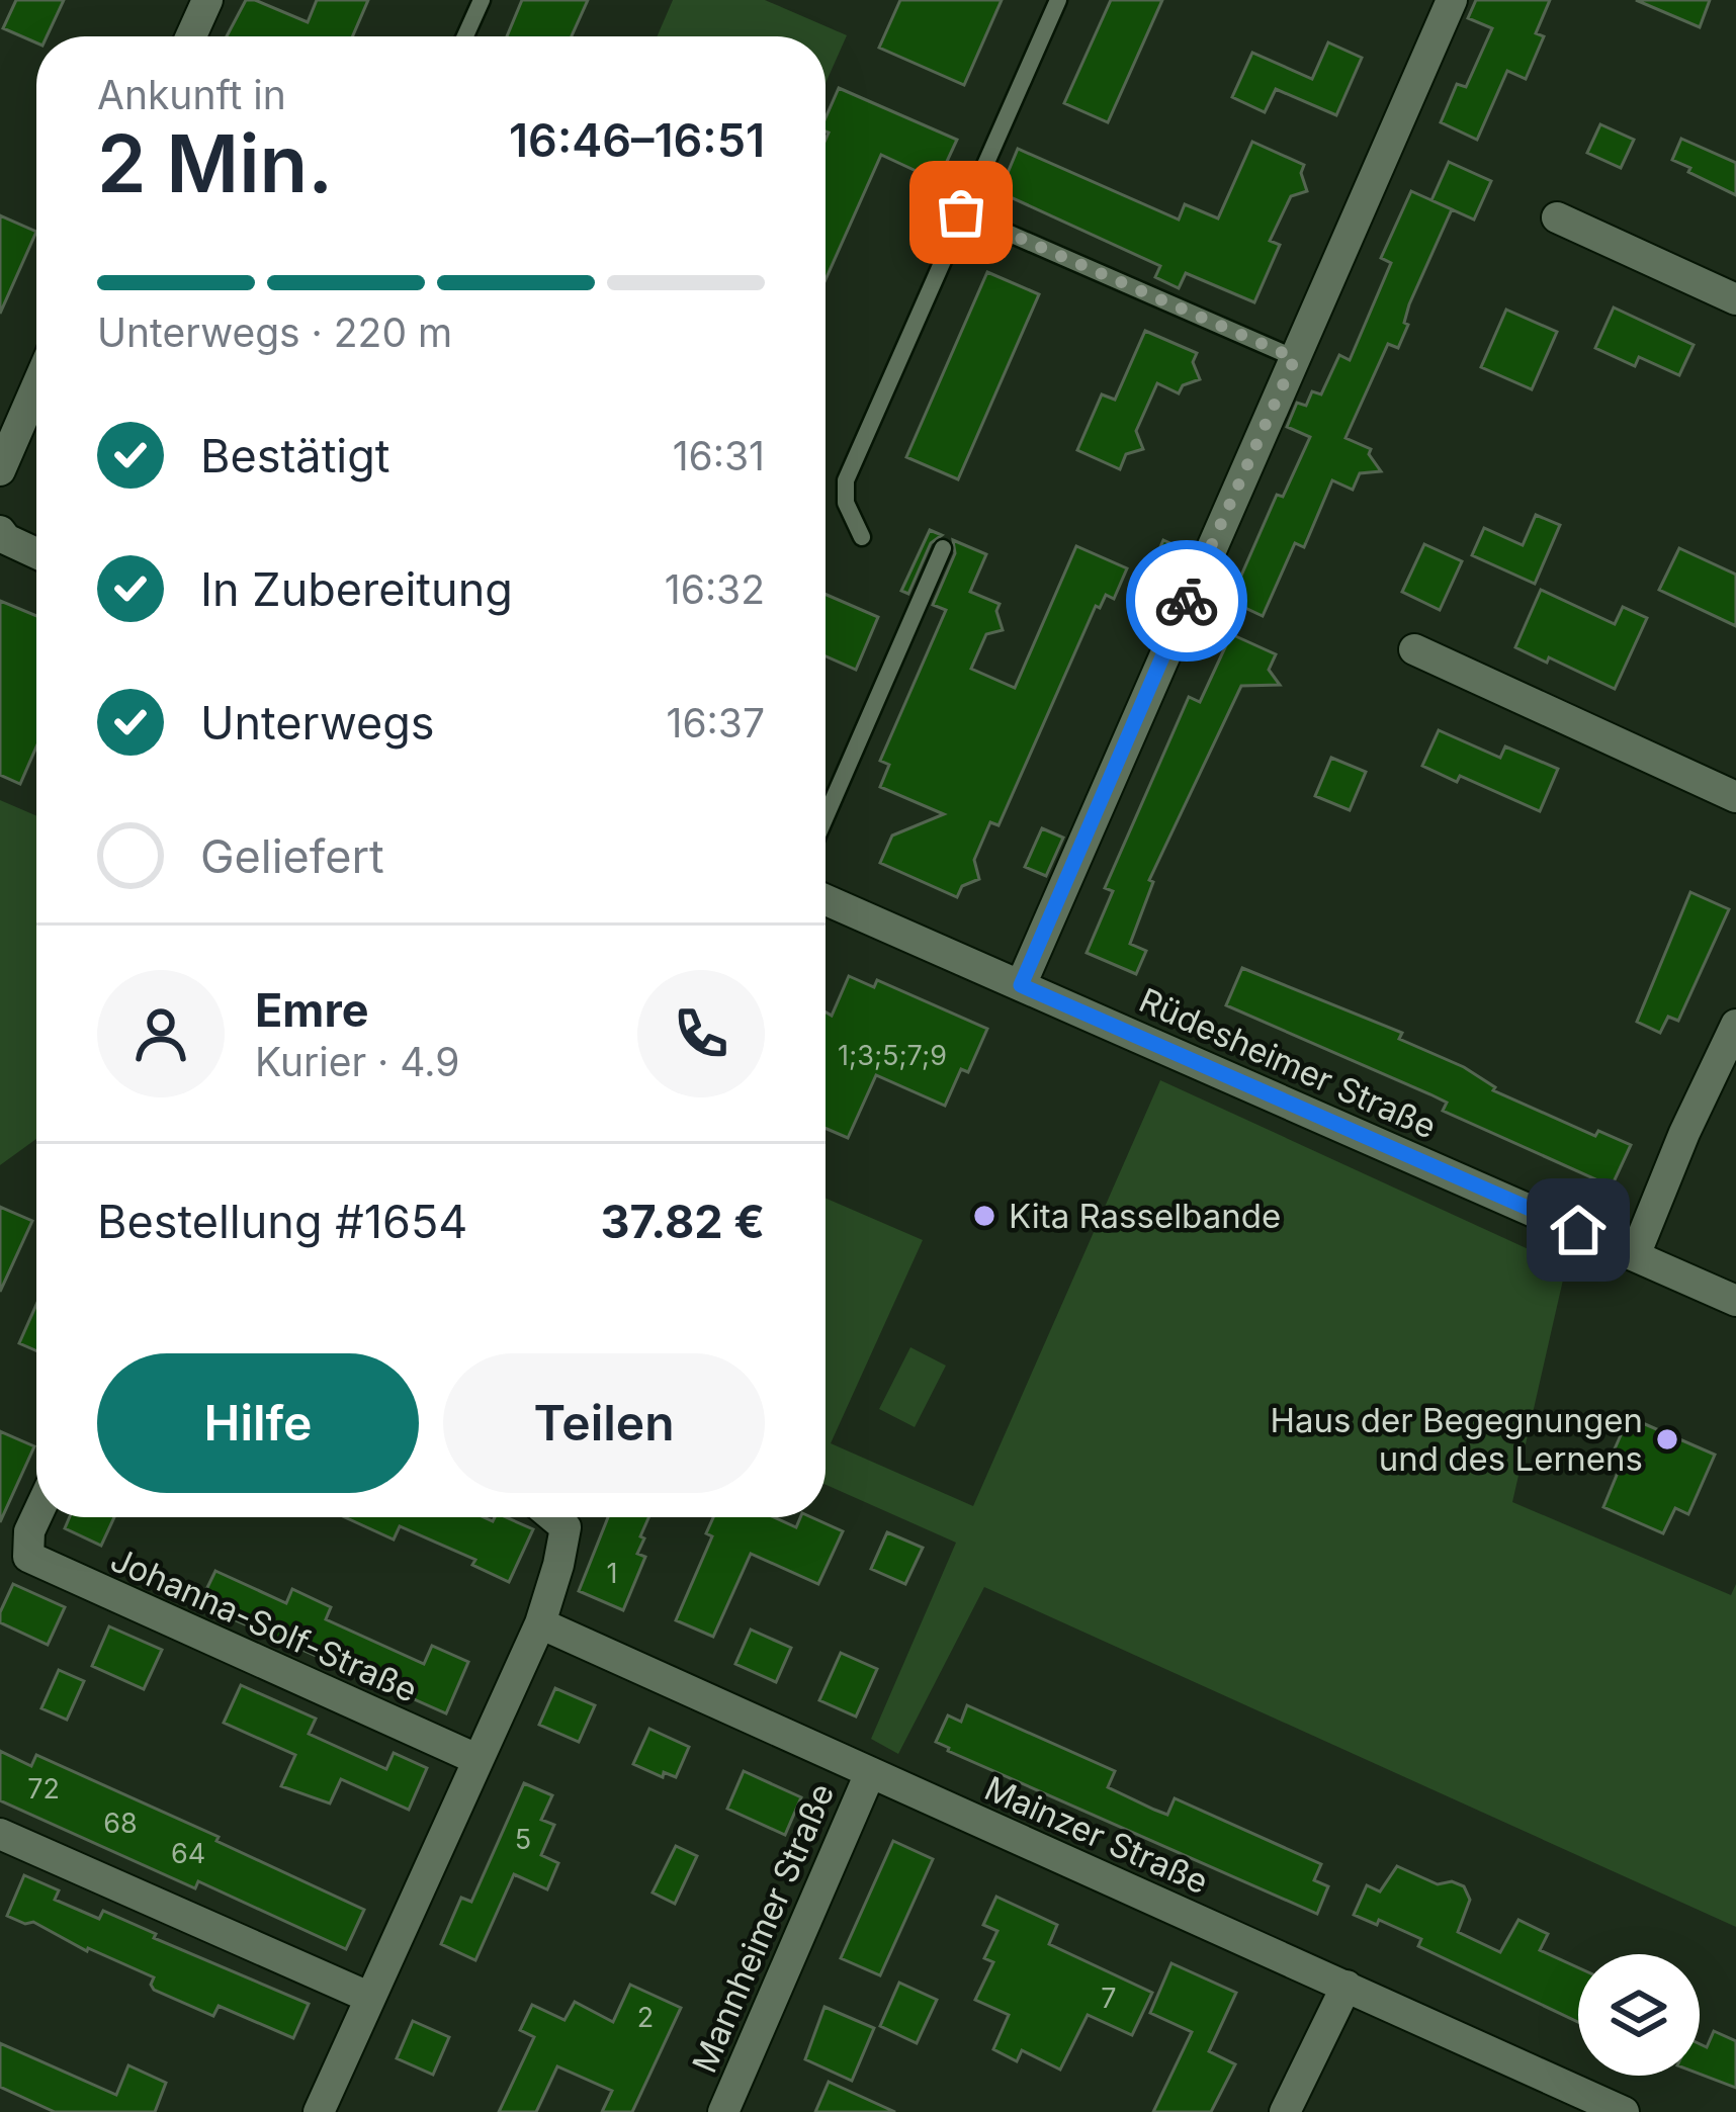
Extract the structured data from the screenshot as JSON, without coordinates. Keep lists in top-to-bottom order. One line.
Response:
{"streets":{"street":["Rüdesheimer Straße","Johanna-Solf-Straße","Mainzer Straße","Mannheimer Straße"]},"crossings":[["Mainzer Straße","Mannheimer Straße"]],"places":["Kita Rasselbande","Haus der Begegnungen und des Lernens"],"house_numbers":["1;3;5;7;9","1","72","68","5","64","7","2"],"page":{"heading":["2 Min.","Ankunft in","16:46–16:51"],"panel":["Emre","Kurier · 4.9","Bestellung #1654","37.82 €"],"bar":"Unterwegs · 220 m","list":[["Bestätigt","16:31"],["In Zubereitung","16:32"],["Unterwegs","16:37"],"Geliefert"],"buttons":["Hilfe","Teilen"]}}
